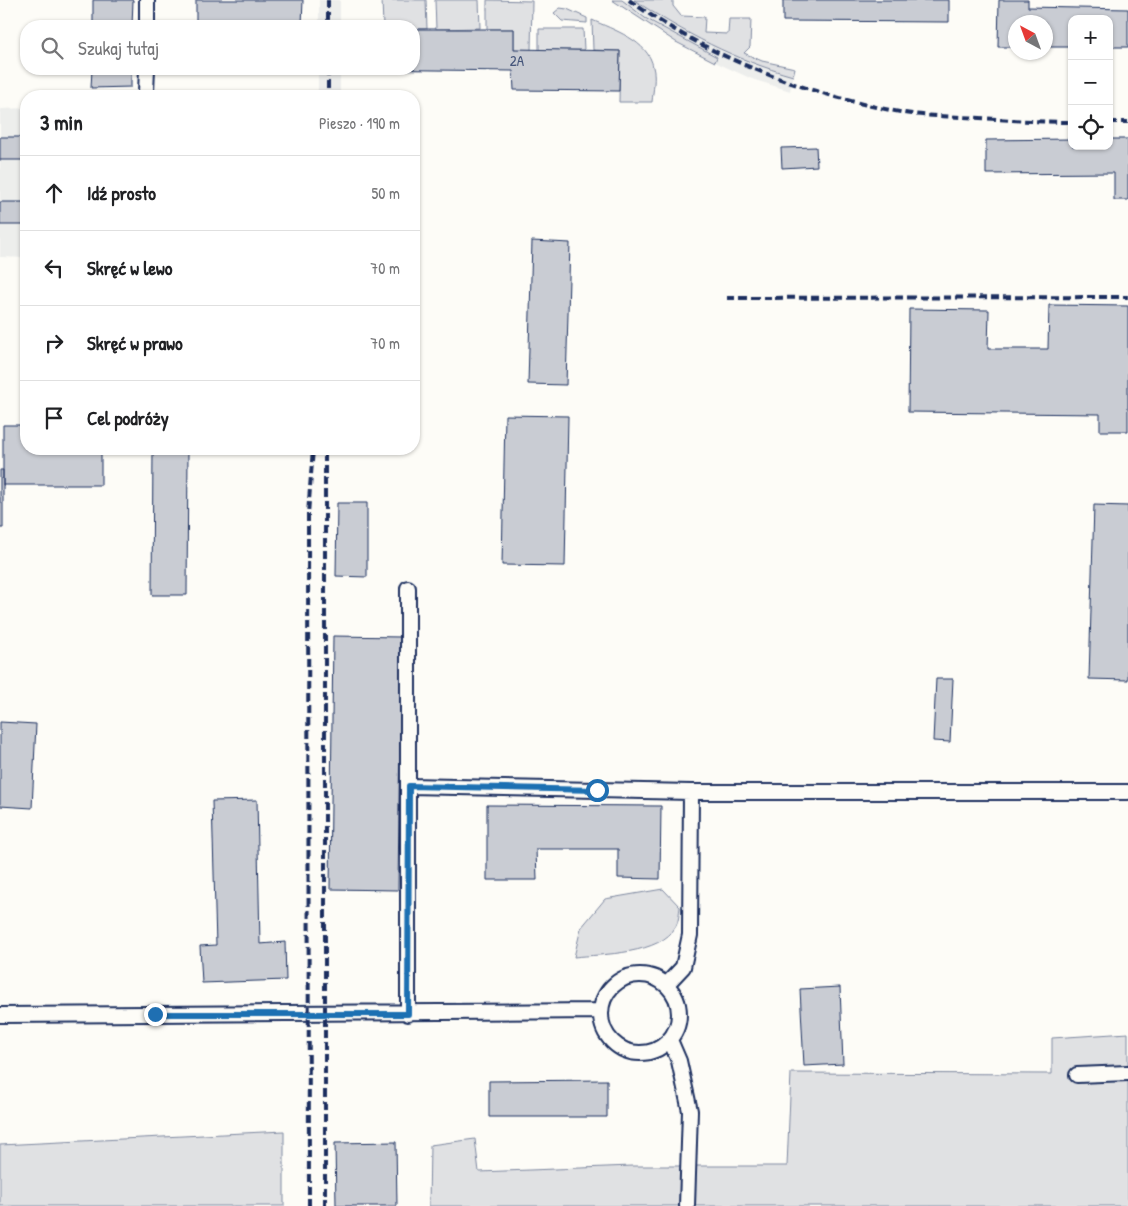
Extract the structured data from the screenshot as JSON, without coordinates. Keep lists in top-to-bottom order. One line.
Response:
{"house_numbers":["2A"],"north":"top left","page":{"map_buttons":["+","−"],"search":"Szukaj tutaj","heading":["3 min","Pieszo · 190 m"],"list":[["Idź prosto","50 m"],["Skręć w lewo","70 m"],["Skręć w prawo","70 m"],"Cel podróży"]}}
